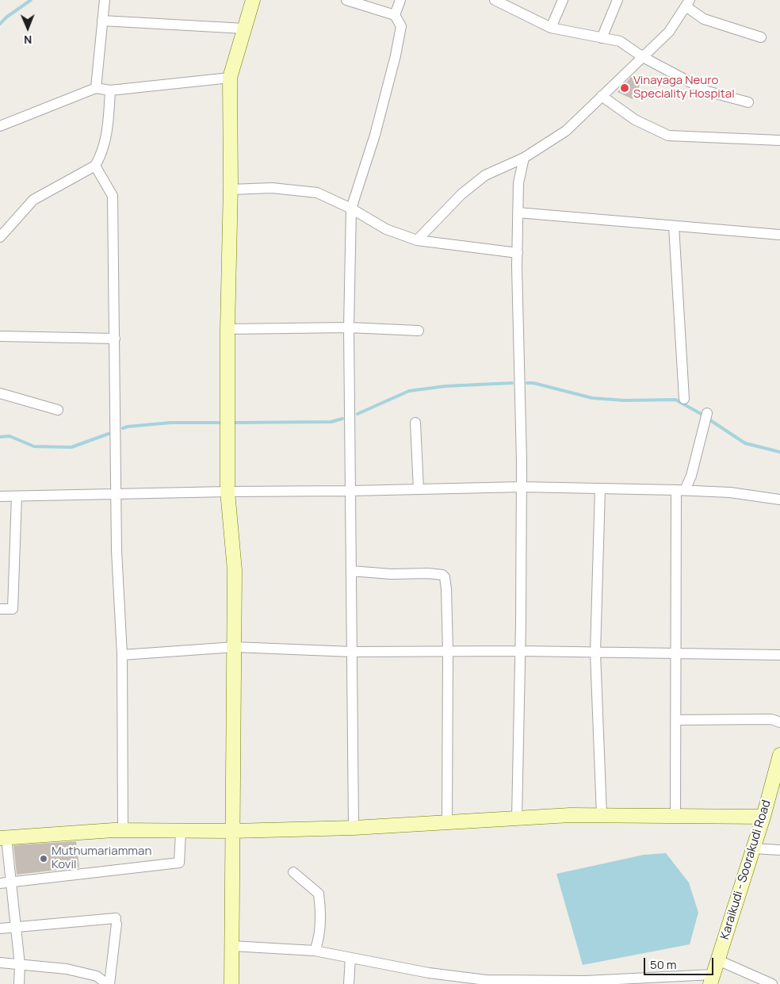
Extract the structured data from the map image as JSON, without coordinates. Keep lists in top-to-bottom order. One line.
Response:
{"streets":{"street":["Karaikudi - Soorakudi Road"]},"places":["Vinayaga Neuro Speciality Hospital","Muthumariamman Kovil"],"scale_bar":"50 m","north":"bottom"}
